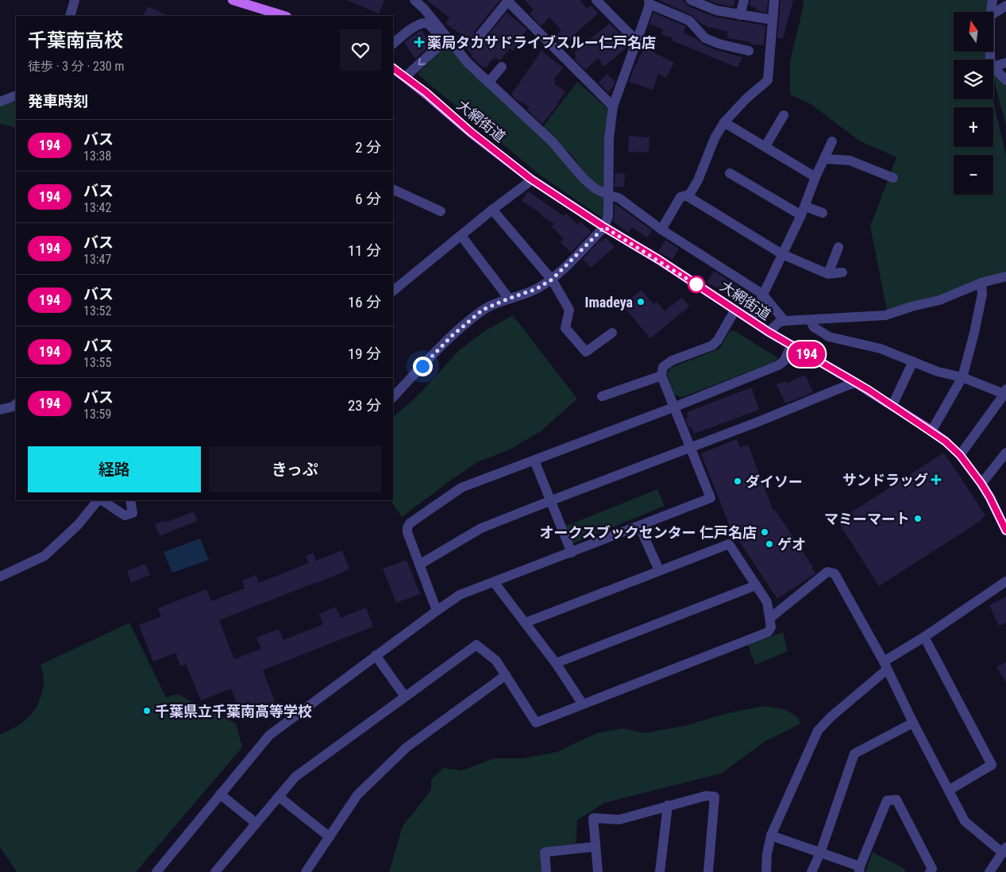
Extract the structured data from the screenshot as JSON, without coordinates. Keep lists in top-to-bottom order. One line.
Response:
{"streets":{"main road":["大網街道"]},"places":{"health":["薬局タカサドライブスルー仁戸名店","サンドラッグ"],"other":["Imadeya","ダイソー","マミーマート","オークスブックセンター 仁戸名店","ゲオ","千葉県立千葉南高等学校"]},"lines":["bus line 194"],"north":"top","page":{"on_map":"194","map_buttons":["+","−"],"heading":[["千葉南高校","徒歩 · 3 分 · 230 m"],"発車時刻"],"list":[{"mark":"194","name":"バス","note":"13:38","value":"2 分"},{"mark":"194","name":"バス","note":"13:42","value":"6 分"},{"mark":"194","name":"バス","note":"13:47","value":"11 分"},{"mark":"194","name":"バス","note":"13:52","value":"16 分"},{"mark":"194","name":"バス","note":"13:55","value":"19 分"},{"mark":"194","name":"バス","note":"13:59","value":"23 分"}],"buttons":["経路","きっぷ"]}}
